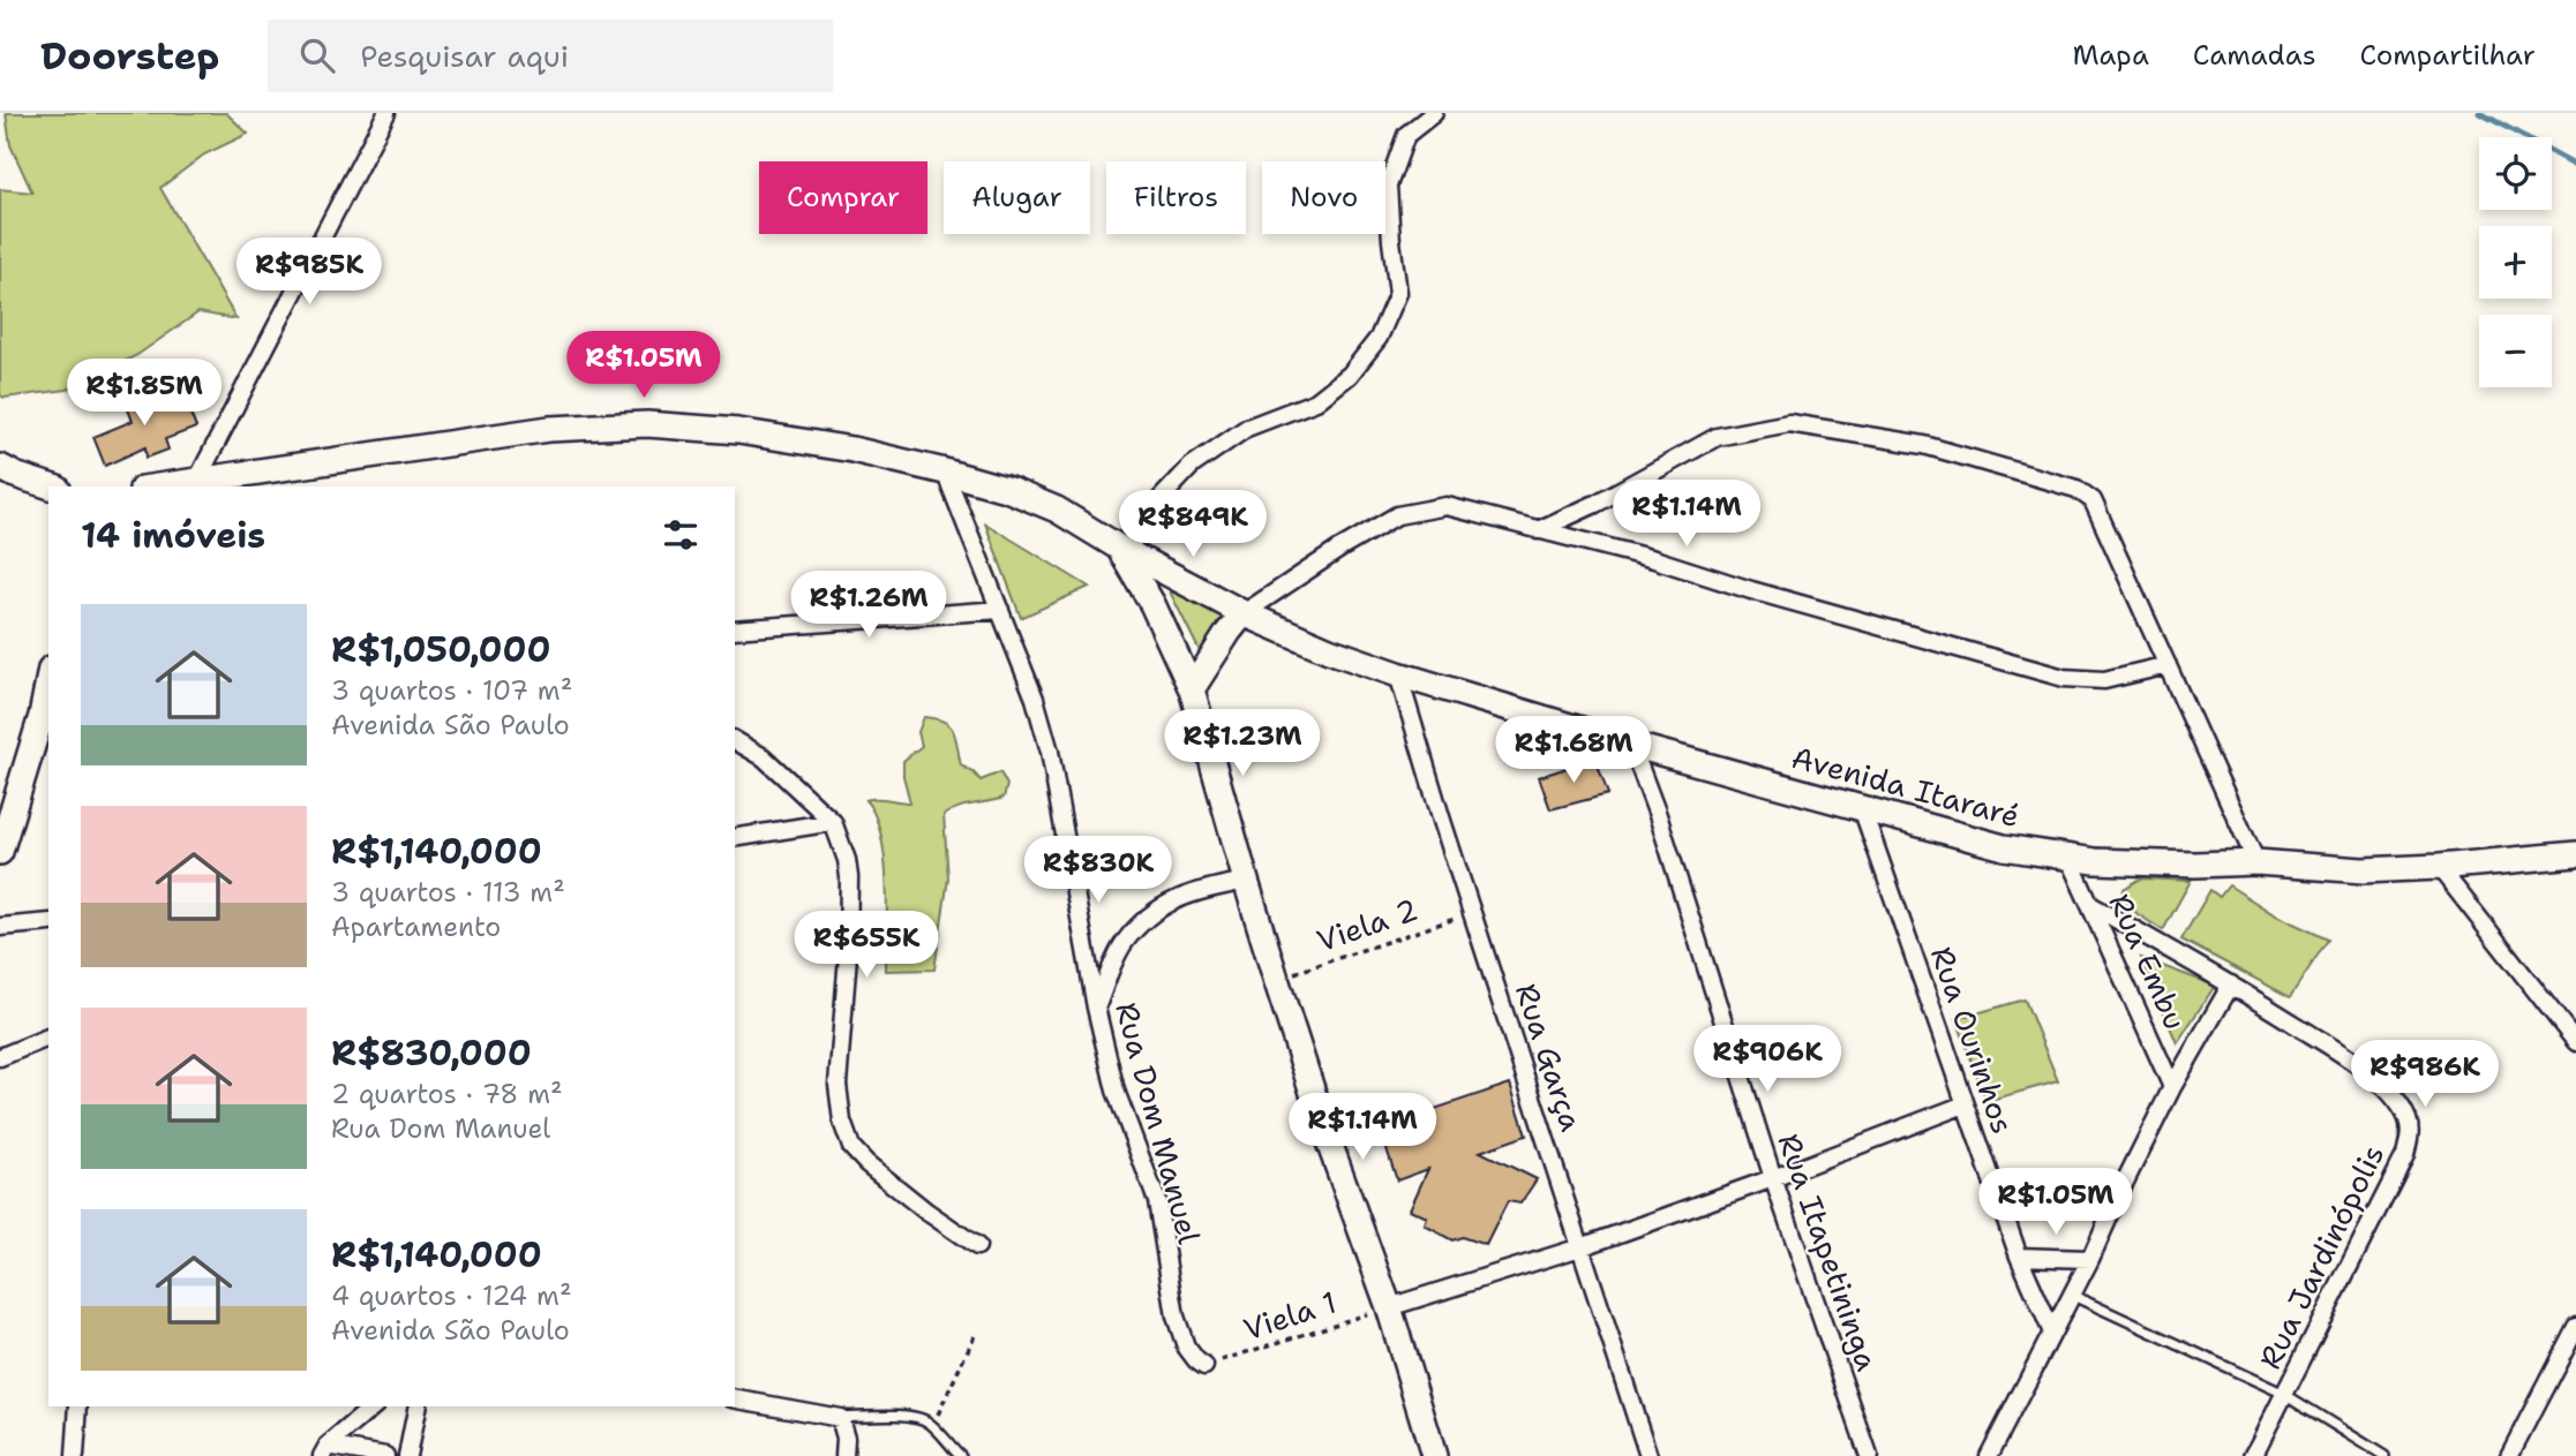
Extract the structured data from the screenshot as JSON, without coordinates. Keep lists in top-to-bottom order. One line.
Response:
{"streets":{"main road":["Avenida Itararé"],"street":["Rua Embu","Rua Ourinhos","Rua Garça","Rua Dom Manuel","Rua Itapetininga","Rua Jardinópolis"],"path":["Viela 2","Viela 1"]},"crossings":[["Avenida Itararé","Rua Embu"],["Avenida Itararé","Rua Ourinhos"],["Avenida Itararé","Rua Garça"],["Avenida Itararé","Rua Dom Manuel"],["Avenida Itararé","Rua Itapetininga"],["Viela 2","Rua Garça"],["Rua Embu","Rua Jardinópolis"],["Rua Dom Manuel","Viela 1"]],"page":{"header":"Doorstep","search":"Pesquisar aqui","nav":["Mapa","Camadas","Compartilhar"],"map_buttons":["+","−"],"chip":["Comprar","Alugar","Filtros","Novo"],"price":["R$985K","R$1.05M","R$1.85M","R$1.14M","R$849K","R$1.26M","R$1.23M","R$1.68M","R$830K","R$655K","R$906K","R$986K","R$1.14M","R$1.05M"],"heading":"14 imóveis","list":[{"name":"R$1,050,000","note":"3 quartos · 107 m² · Avenida São Paulo"},{"name":"R$1,140,000","note":"3 quartos · 113 m² · Apartamento"},{"name":"R$830,000","note":"2 quartos · 78 m² · Rua Dom Manuel"},{"name":"R$1,140,000","note":"4 quartos · 124 m² · Avenida São Paulo"}]}}
